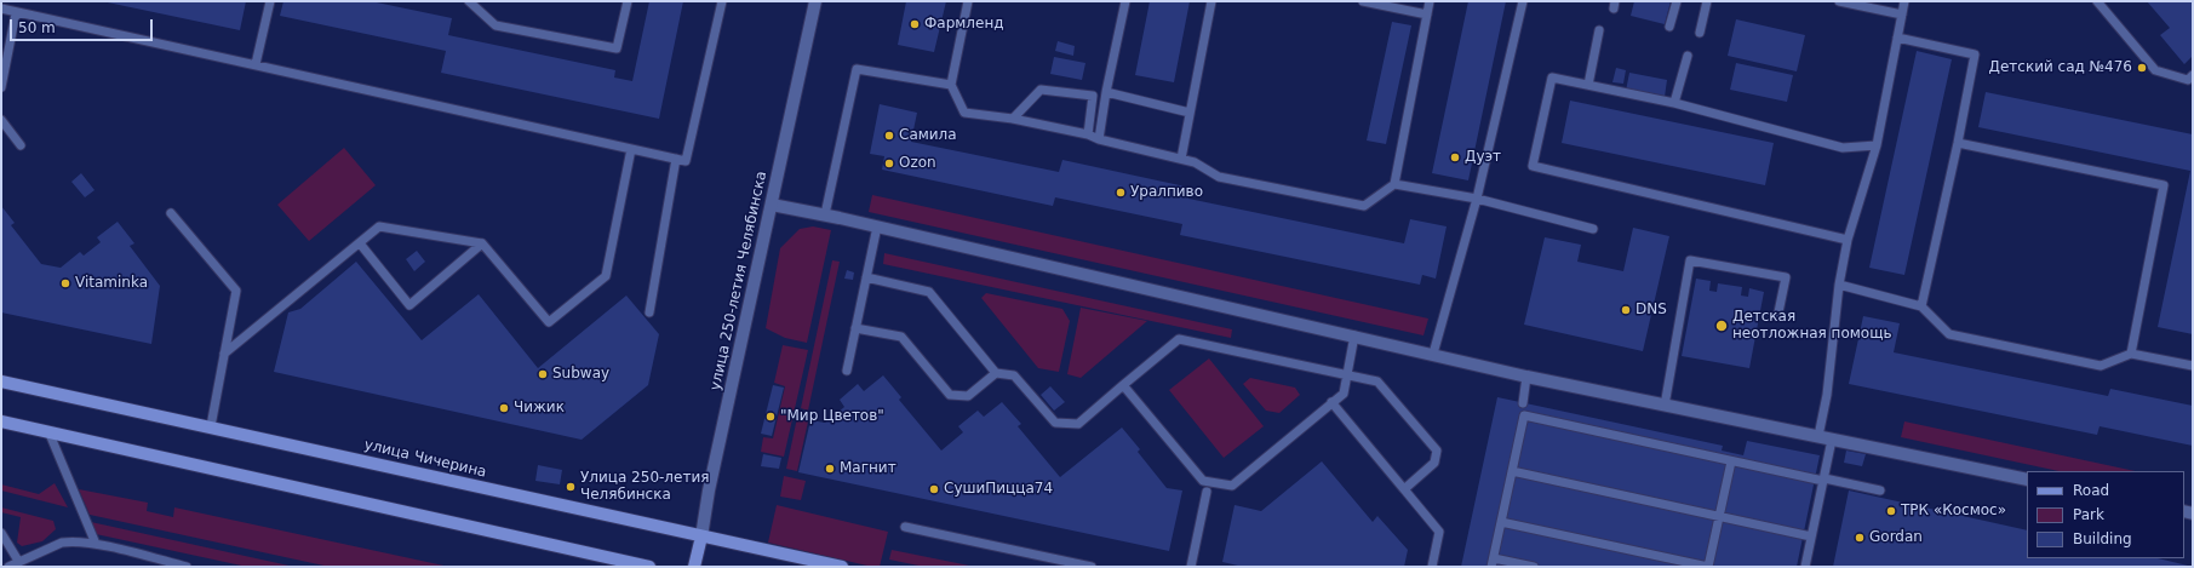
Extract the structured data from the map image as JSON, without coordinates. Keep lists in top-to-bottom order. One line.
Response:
{"streets":{"main road":["улица 250-летия Челябинска","улица Чичерина"]},"crossings":[["улица 250-летия Челябинска","улица Чичерина"]],"places":["Фармленд","Детский сад №476","Самила","Дуэт","Ozon","Уралпиво","Vitaminka","DNS","Детская неотложная помощь","Subway","Чижик","\"Мир Цветов\"","Магнит","Улица 250-летия Челябинска","СушиПицца74","ТРК «Космос»","Gordan"],"legend":["Road","Park","Building"],"scale_bar":"50 m"}
